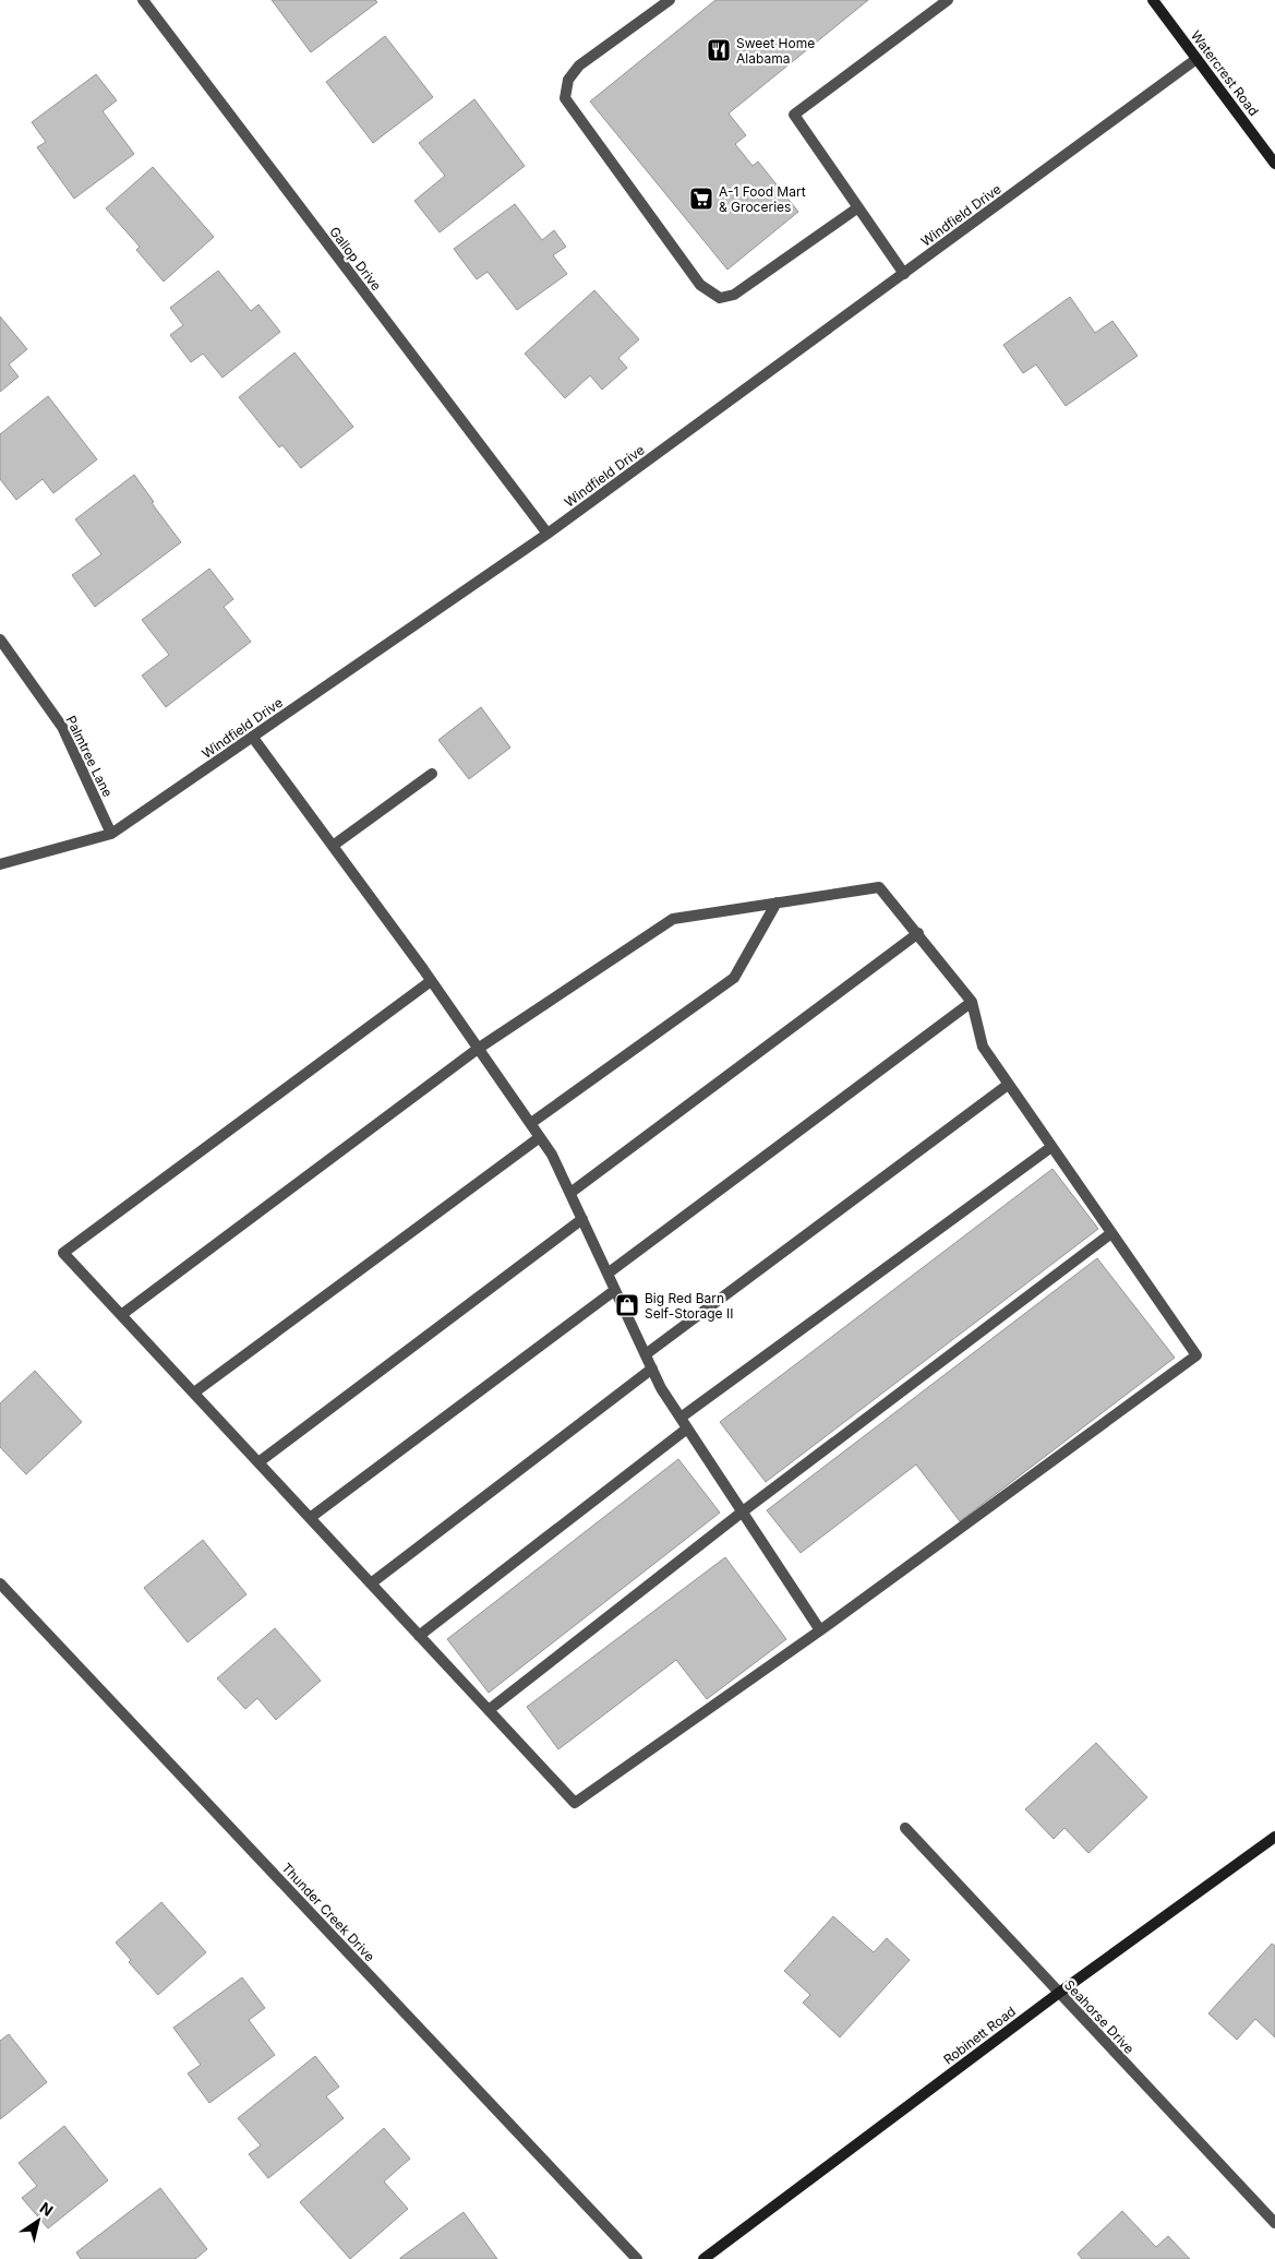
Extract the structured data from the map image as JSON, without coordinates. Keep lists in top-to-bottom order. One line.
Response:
{"streets":{"street":["Watercrest Road","Windfield Drive","Gallop Drive","Palmtree Lane","Thunder Creek Drive","Seahorse Drive","Robinett Road"]},"crossings":[["Watercrest Road","Windfield Drive"],["Windfield Drive","Gallop Drive"],["Windfield Drive","Palmtree Lane"],["Seahorse Drive","Robinett Road"]],"places":{"restaurant":["Sweet Home Alabama"],"supermarket":["A-1 Food Mart & Groceries"],"shop":["Big Red Barn Self-Storage II"]},"north":"top right"}
